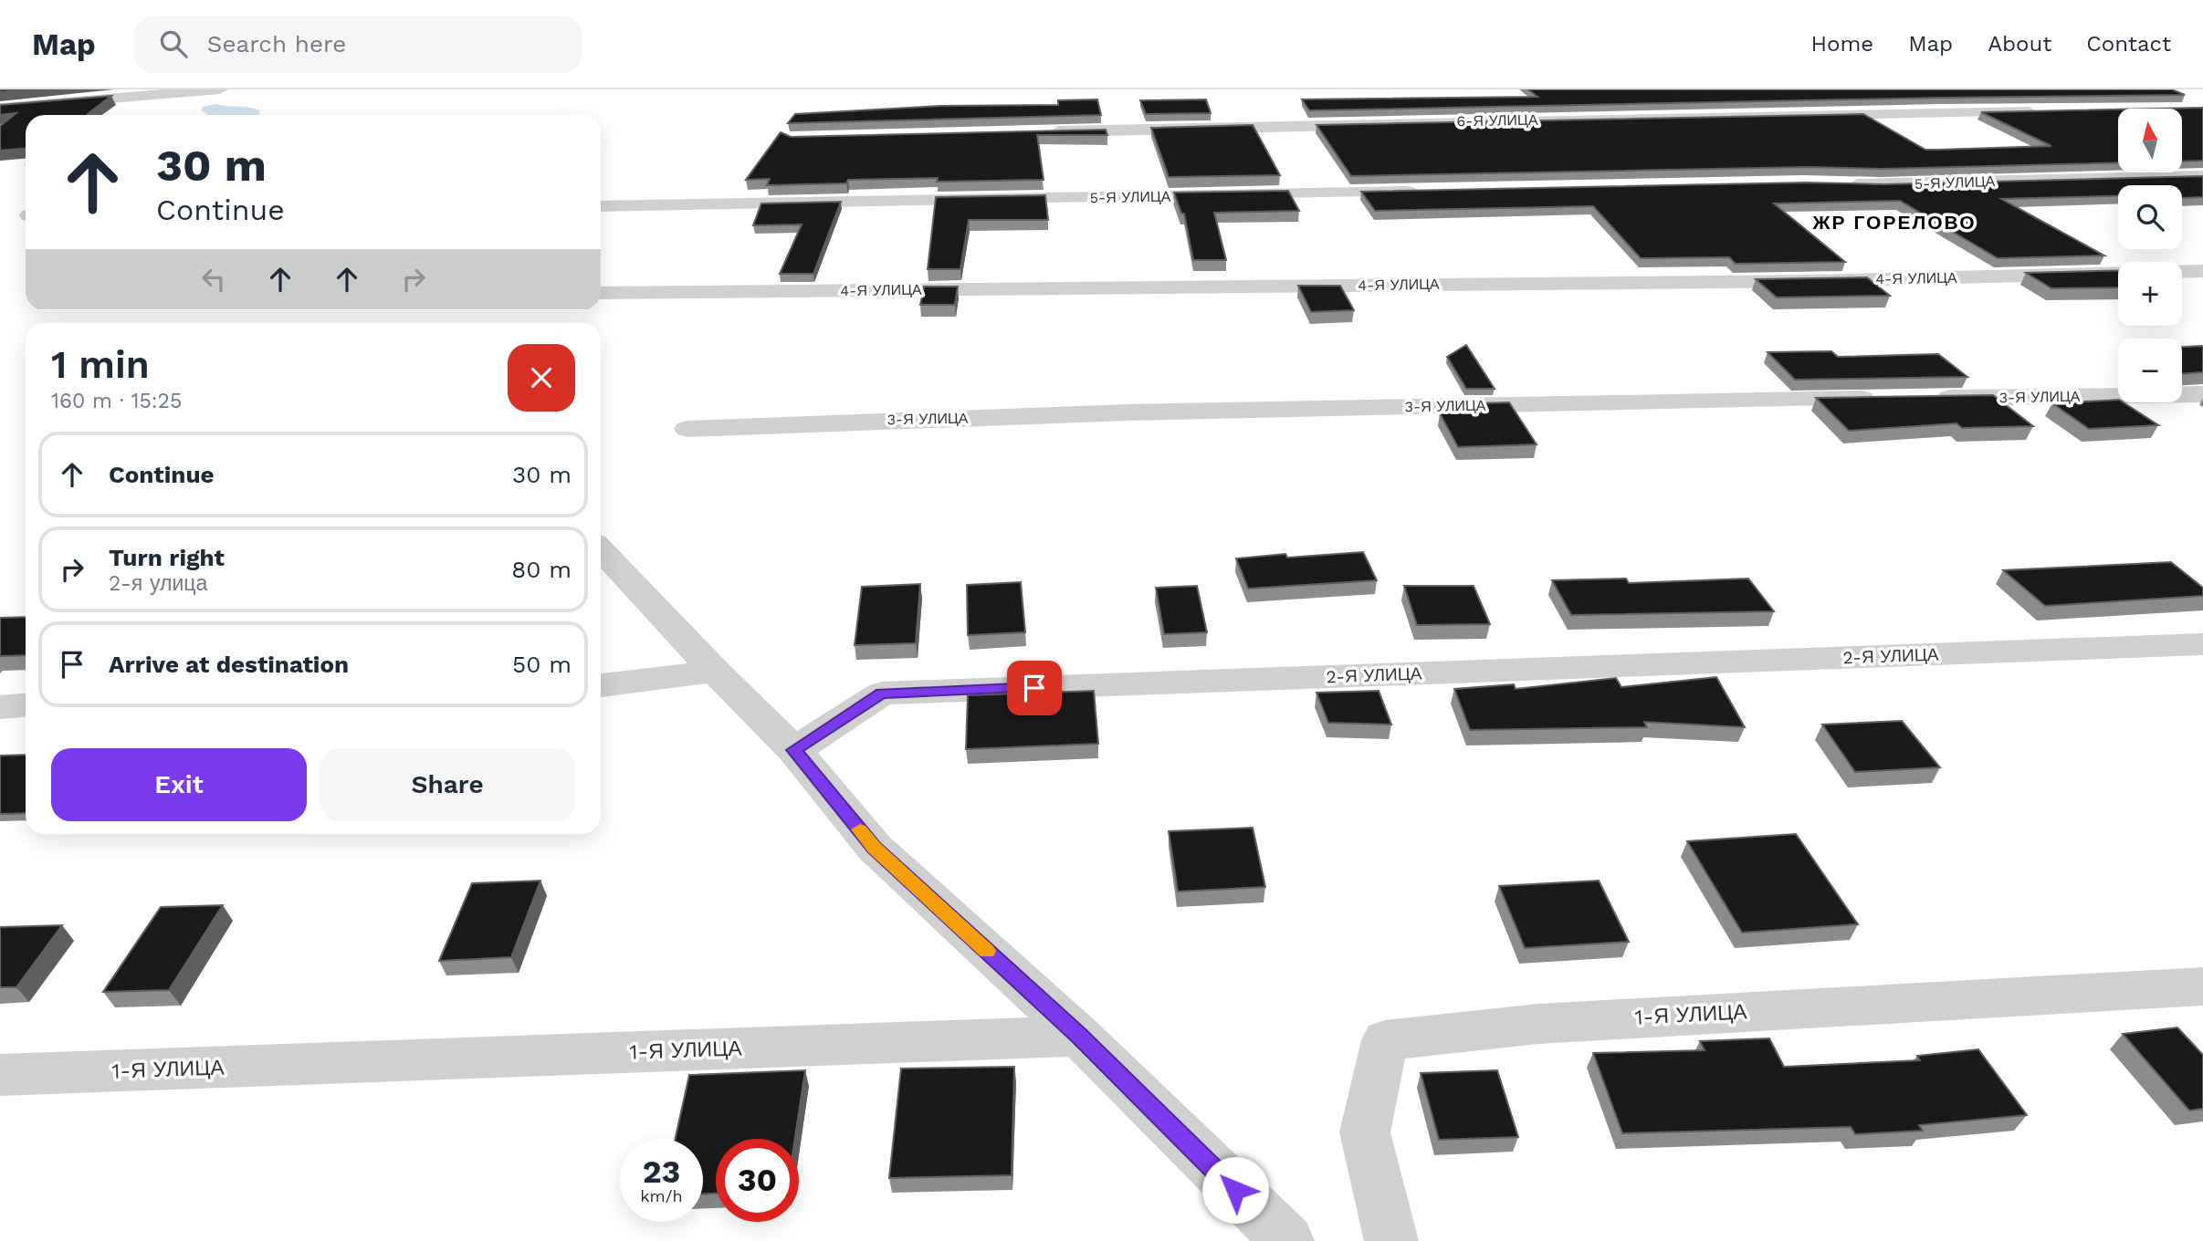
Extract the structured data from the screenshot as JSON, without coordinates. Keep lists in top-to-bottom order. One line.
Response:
{"streets":{"street":["6-Я УЛИЦА","5-Я УЛИЦА","4-Я УЛИЦА","3-Я УЛИЦА","2-Я УЛИЦА","1-Я УЛИЦА"]},"districts":["ЖР ГОРЕЛОВО"],"north":"top","page":{"header":"Map","search":"Search here","nav":["Home","Map","About","Contact"],"map_buttons":["+","−"],"turn":["30 m","Continue"],"heading":["1 min","160 m · 15:25"],"list":[{"name":"Continue","value":"30 m"},{"name":"Turn right","note":"2-я улица","value":"80 m"},{"name":"Arrive at destination","value":"50 m"}],"buttons":["Exit","Share"],"speed":"23 km/h","limit":"30"}}
